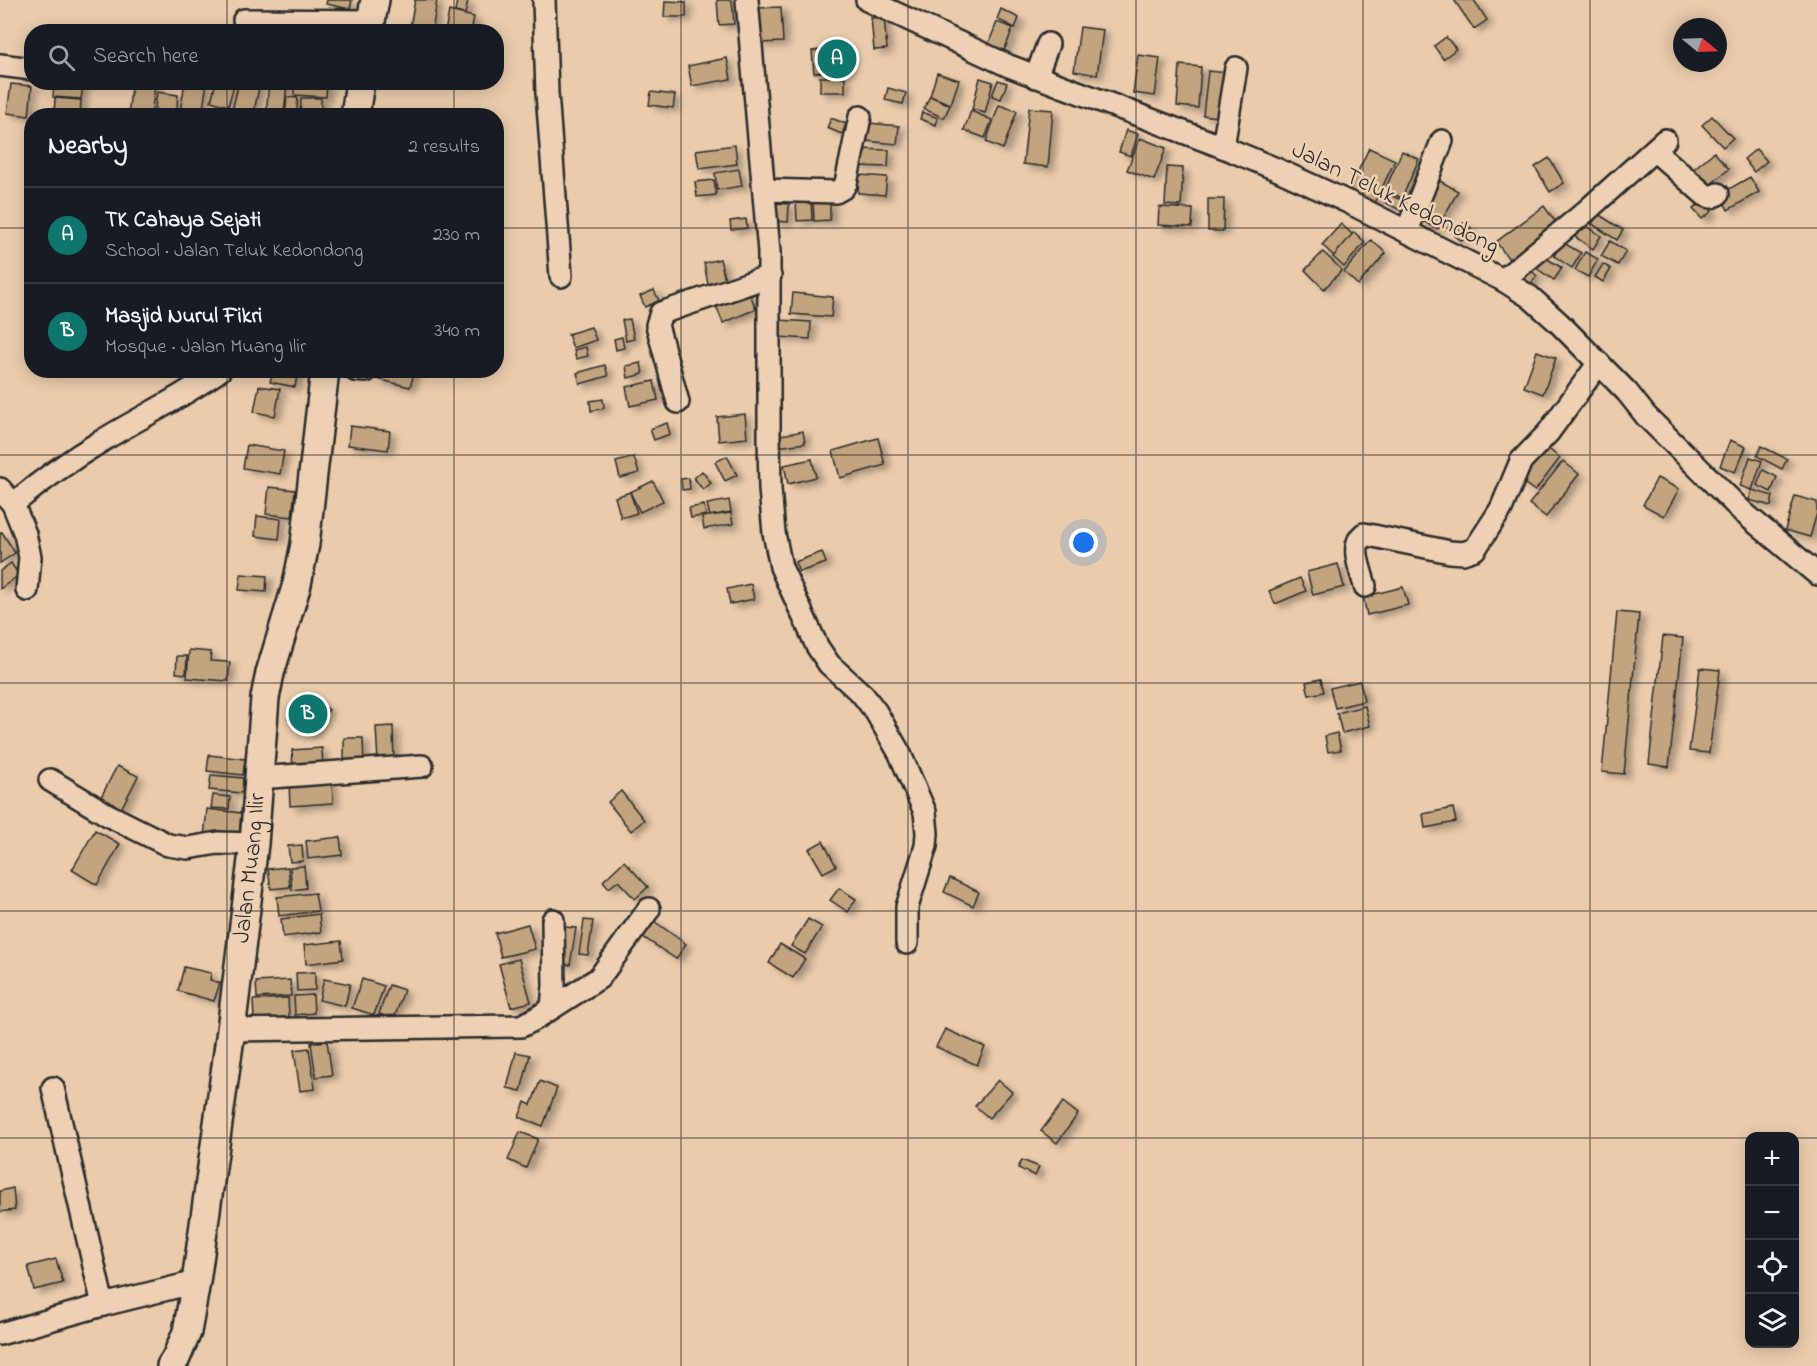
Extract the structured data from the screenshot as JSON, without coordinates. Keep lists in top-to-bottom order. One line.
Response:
{"streets":{"main road":["Jalan Muang Ilir"],"street":["Jalan Teluk Kedondong"]},"north":"right","page":{"search":"Search here","pins":["A","B"],"heading":["Nearby","2 results"],"list":[{"mark":"A","name":"TK Cahaya Sejati","note":"School · Jalan Teluk Kedondong","value":"230 m"},{"mark":"B","name":"Masjid Nurul Fikri","note":"Mosque · Jalan Muang Ilir","value":"340 m"}],"map_buttons":["+","−"]}}
